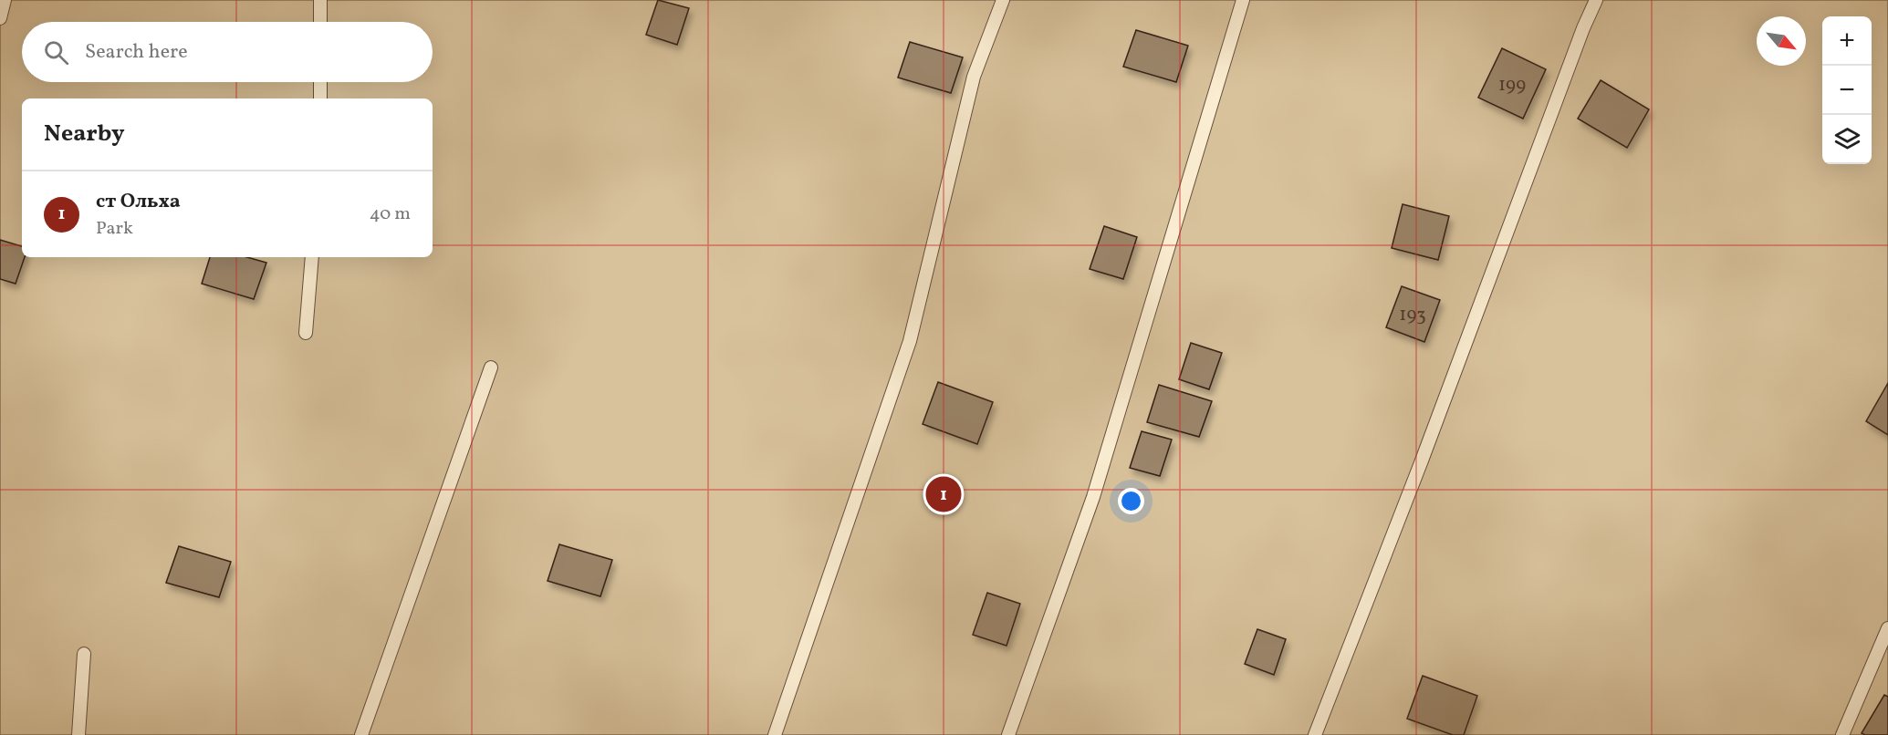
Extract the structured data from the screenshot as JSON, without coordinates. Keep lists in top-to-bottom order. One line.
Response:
{"house_numbers":["199","193"],"north":"bottom right","page":{"map_buttons":["+","−"],"search":"Search here","heading":"Nearby","list":[{"mark":"1","name":"ст Ольха","note":"Park","value":"40 m"}],"pins":"1"}}
